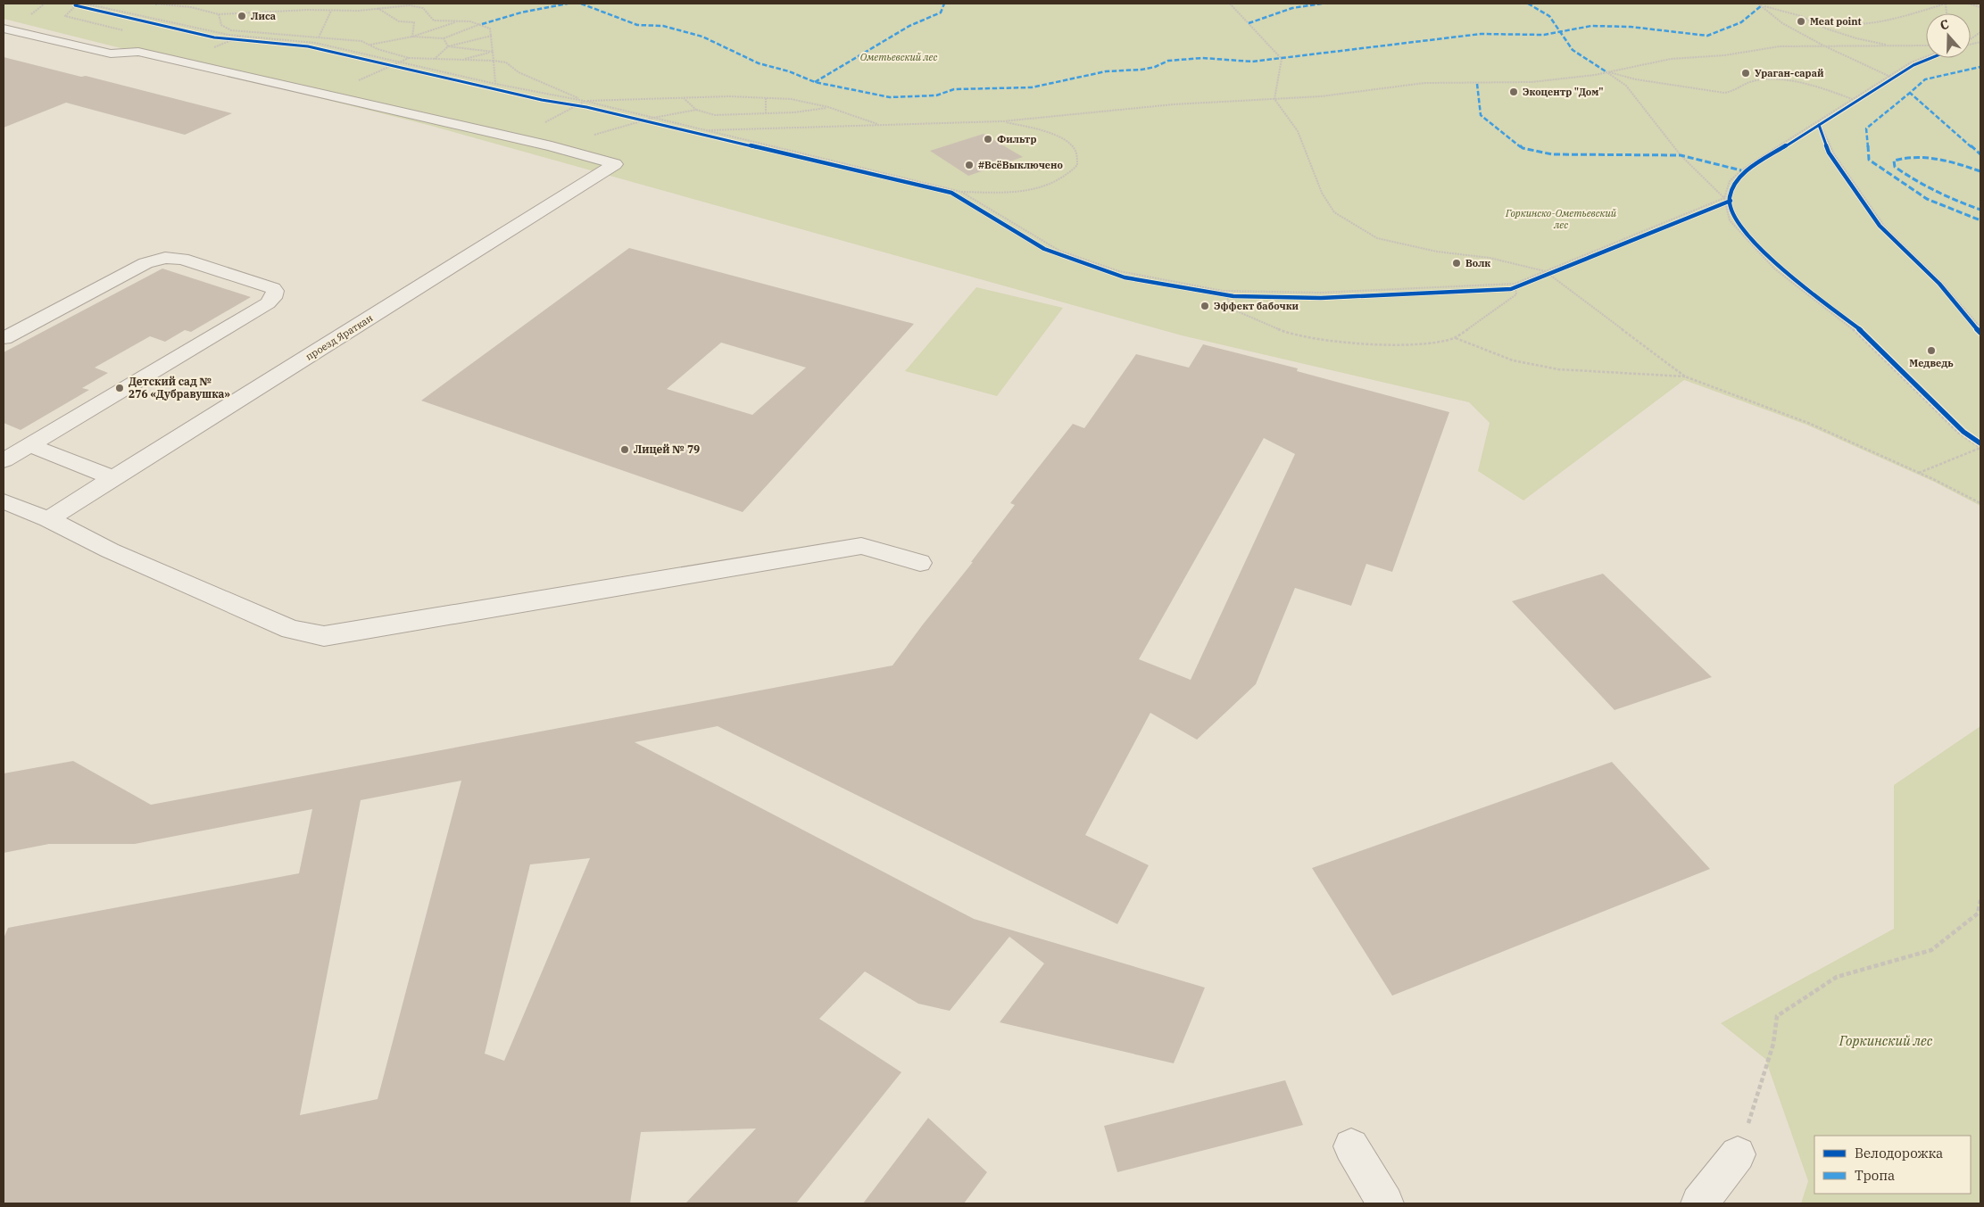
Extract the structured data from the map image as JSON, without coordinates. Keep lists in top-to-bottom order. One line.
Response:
{"streets":{"street":["проезд Яраткан"]},"parks":["Ометьевский лес","Горкинско-Ометьевский лес","Горкинский лес"],"places":["Лиса","Meat point","Ураган-сарай","Экоцентр \"Дом\"","Фильтр","#ВсёВыключено","Волк","Эффект бабочки","Медведь","Детский сад № 276 «Дубравушка»","Лицей № 79"],"legend":["Велодорожка","Тропа"],"north":"top"}
